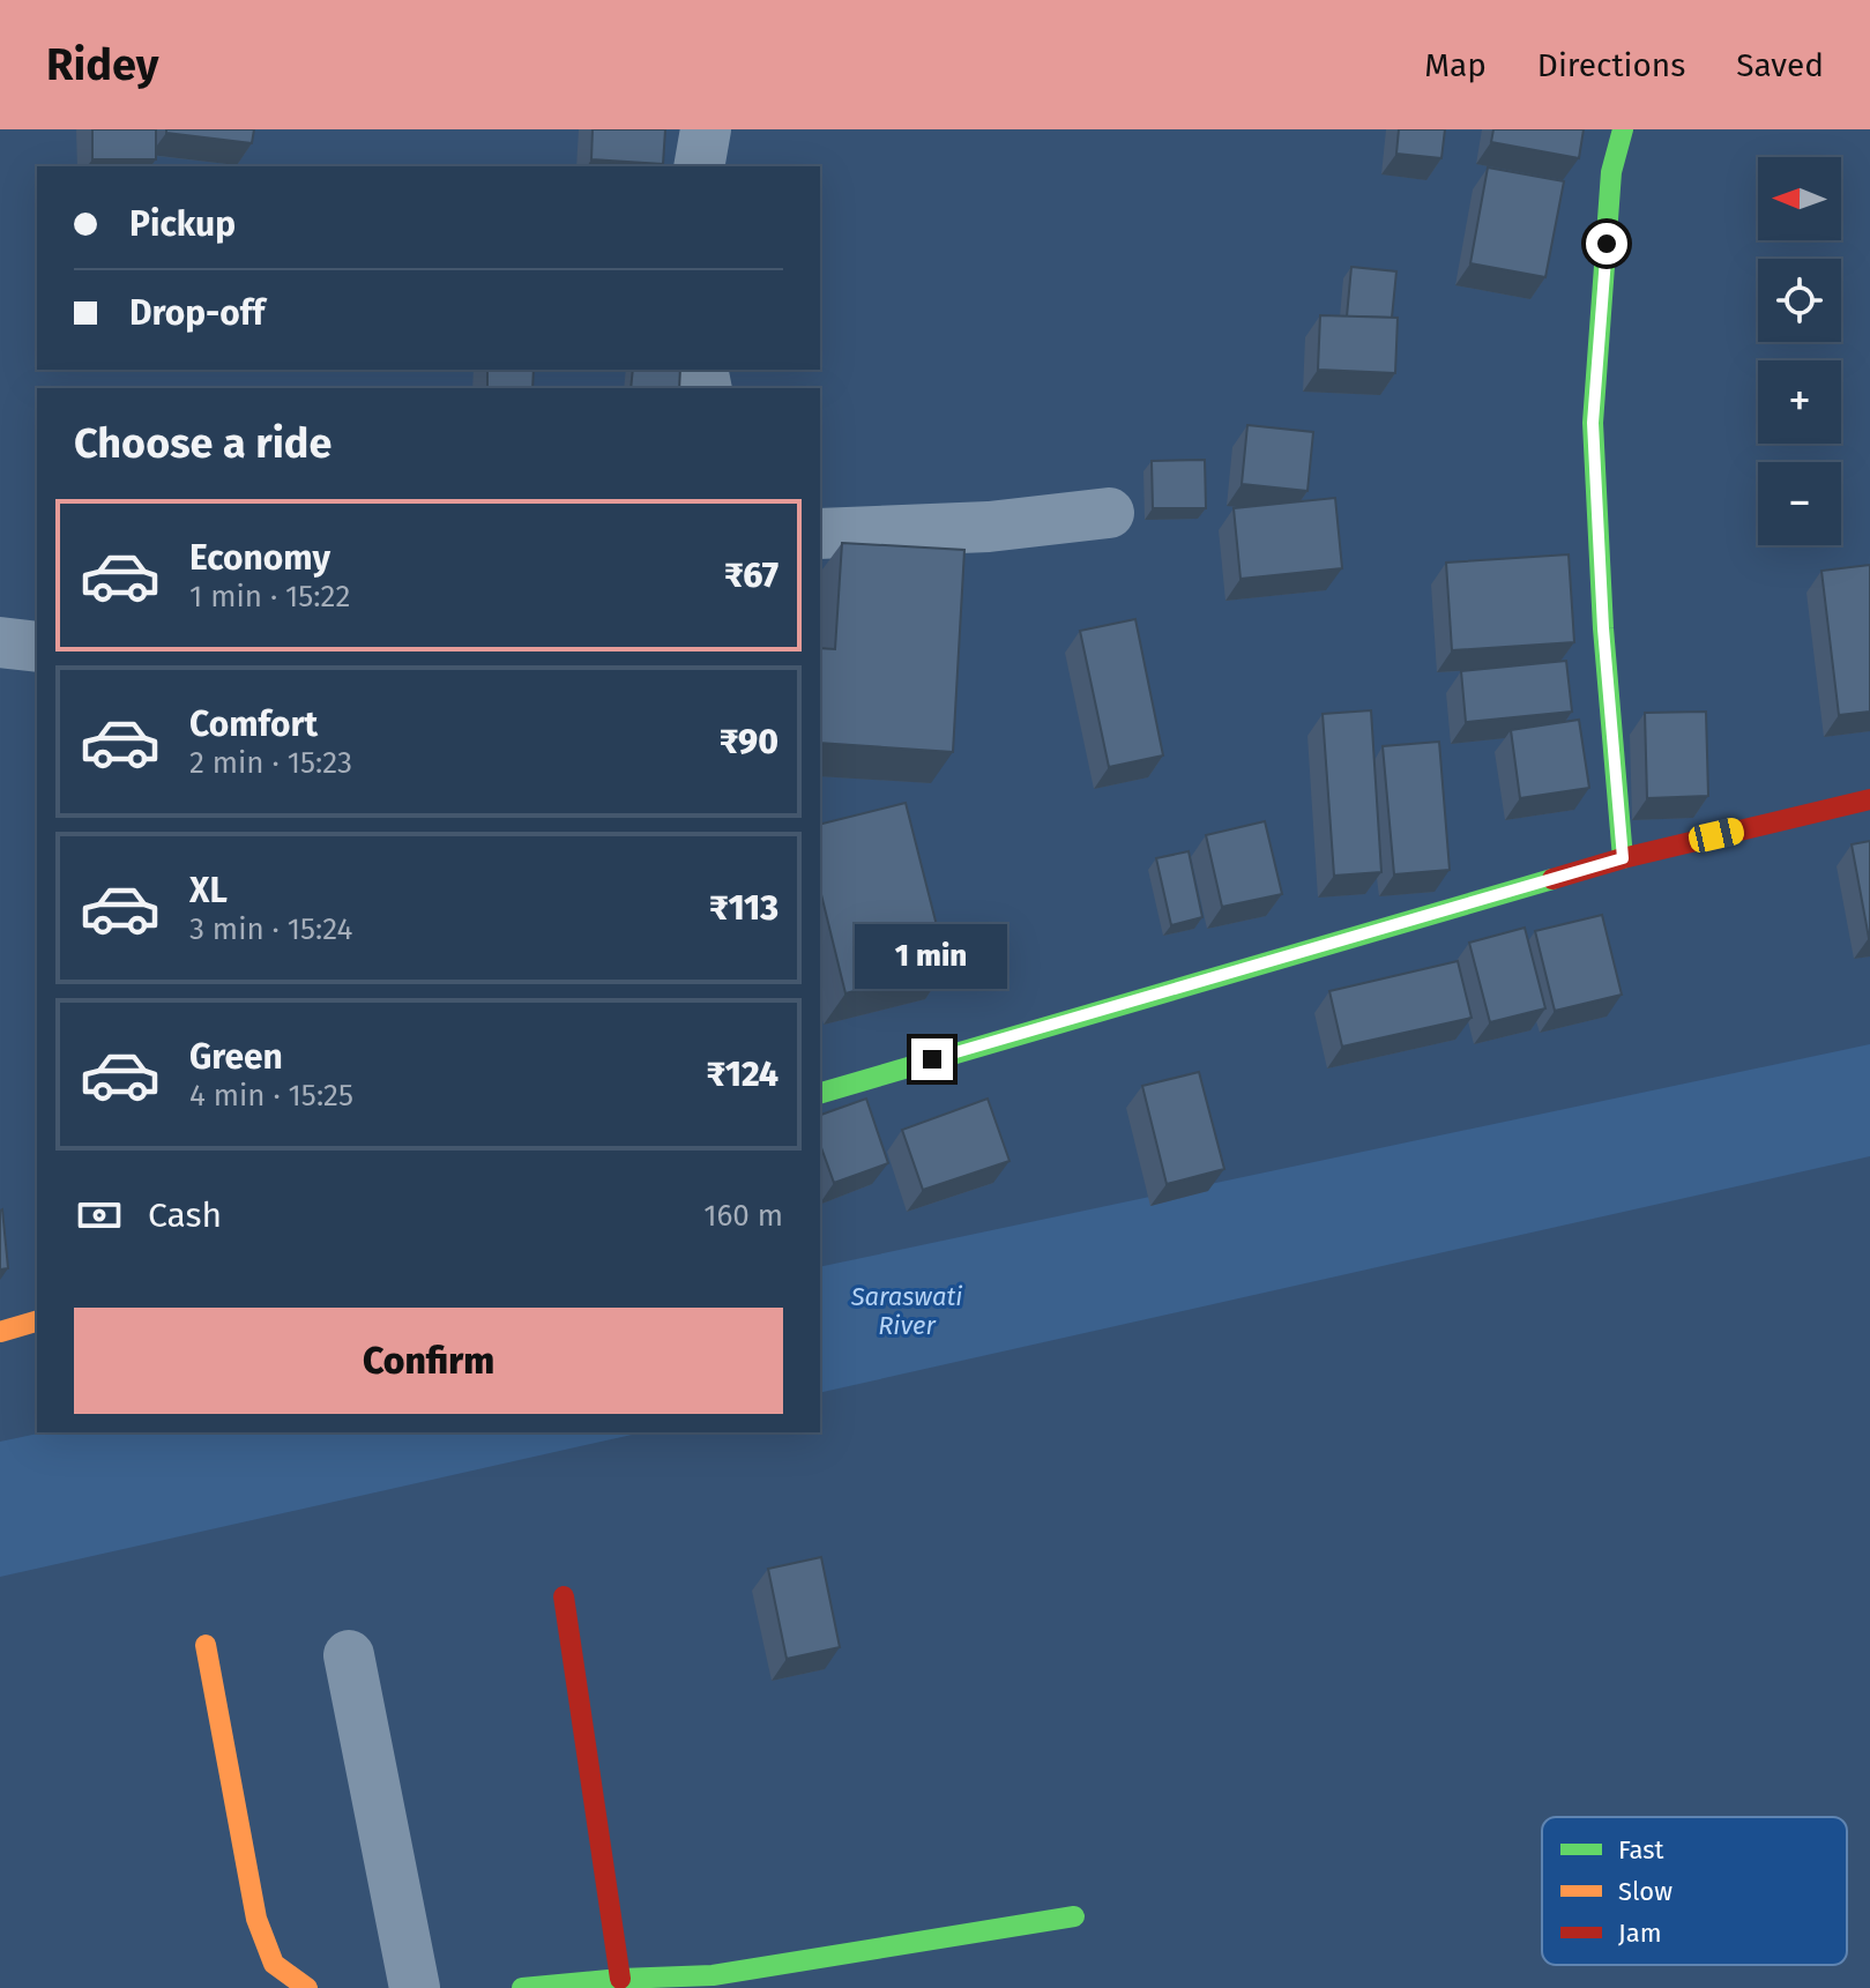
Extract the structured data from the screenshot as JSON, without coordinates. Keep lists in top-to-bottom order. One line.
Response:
{"water":["Saraswati River"],"legend":["Fast","Slow","Jam"],"north":"left","page":{"header":"Ridey","nav":["Map","Directions","Saved"],"map_buttons":["+","−"],"banner":["Pickup","Drop-off"],"heading":"Choose a ride","list":[{"name":"Economy","note":"1 min · 15:22","value":"₹67"},{"name":"Comfort","note":"2 min · 15:23","value":"₹90"},{"name":"XL","note":"3 min · 15:24","value":"₹113"},{"name":"Green","note":"4 min · 15:25","value":"₹124"}],"bubble":"1 min","pay":["Cash","160 m"],"buttons":"Confirm"}}
